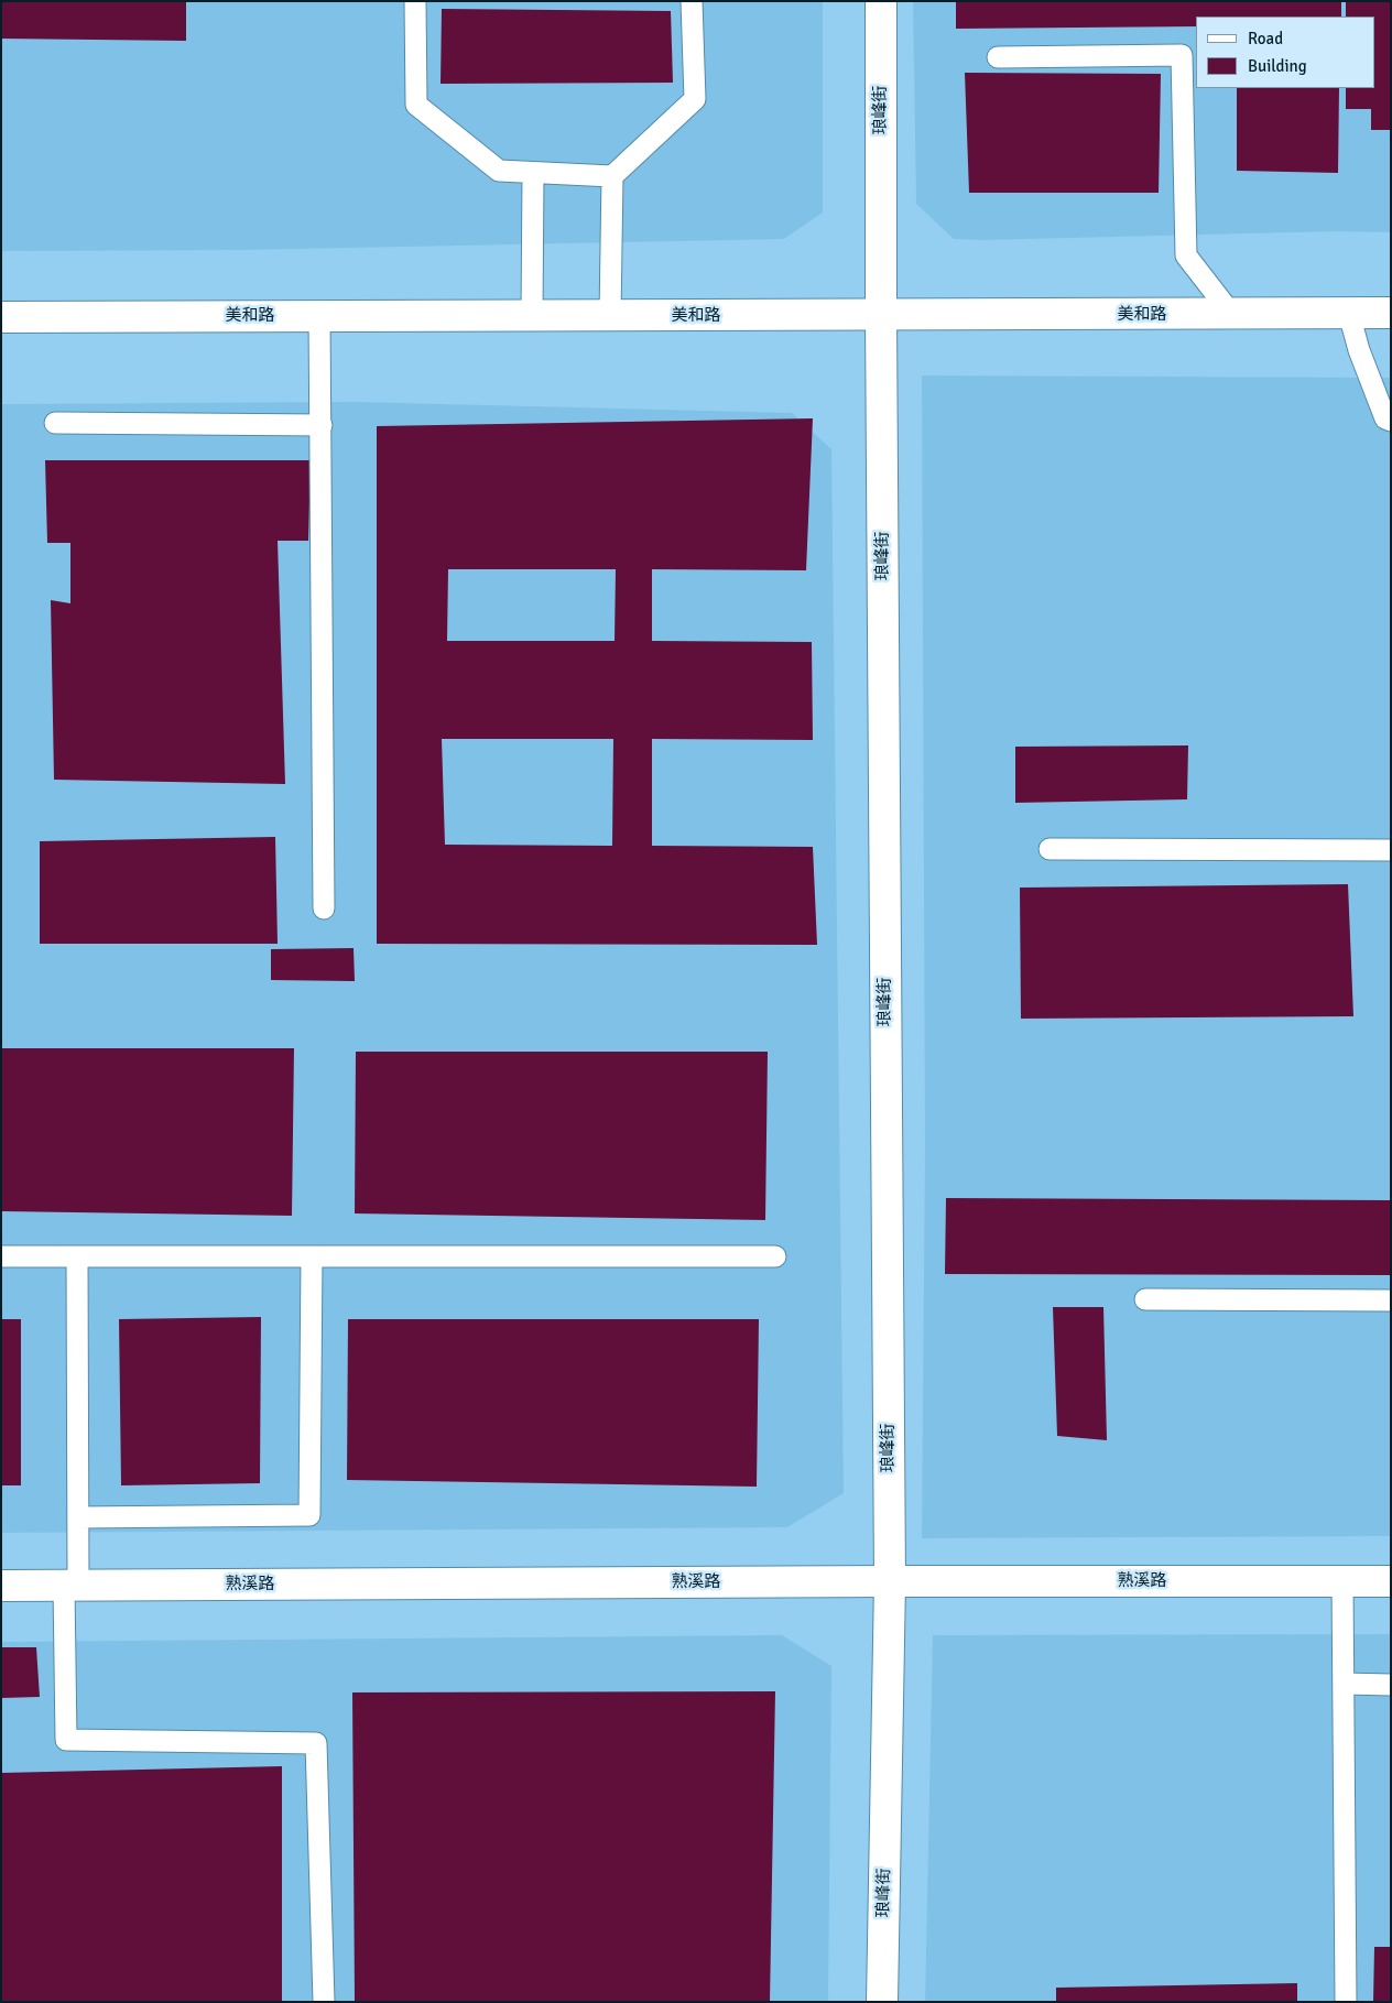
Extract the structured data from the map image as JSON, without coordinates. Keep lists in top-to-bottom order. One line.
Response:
{"streets":{"street":["琅峰街","美和路","熟溪路"]},"crossings":[["琅峰街","美和路"],["琅峰街","熟溪路"]],"legend":["Road","Building"]}
